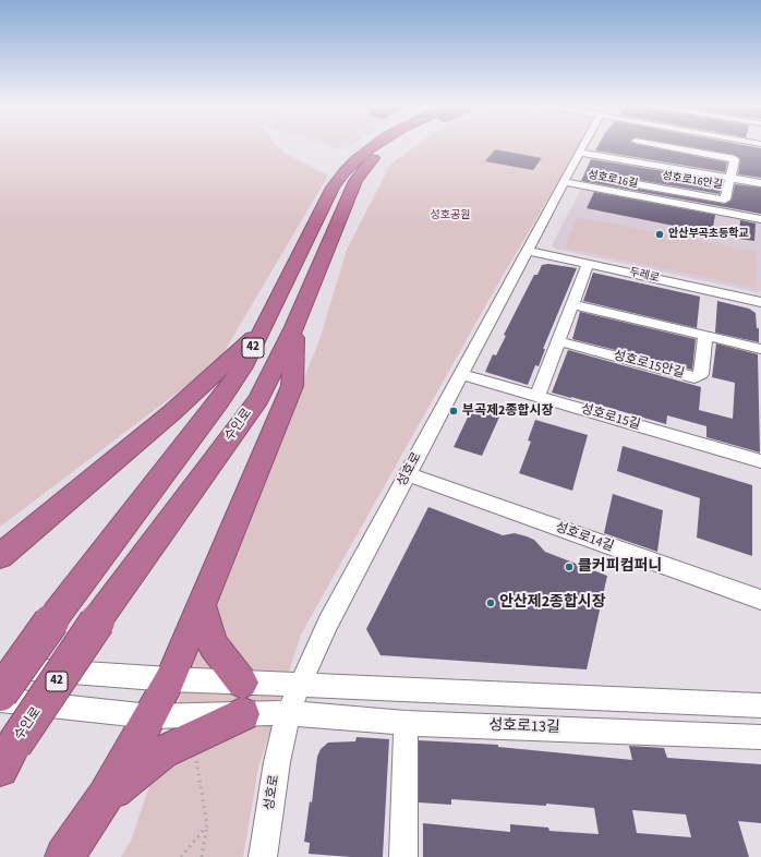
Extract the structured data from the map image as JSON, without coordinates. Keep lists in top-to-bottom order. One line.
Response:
{"streets":{"highway":["42","수인로"],"street":["성호로16길","성호로16안길","두레로","성호로15안길","성호로15길","성호로","성호로14길","성호로13길"]},"crossings":[["성호로16길","성호로"],["두레로","성호로"],["성호로15길","성호로"],["성호로","성호로14길"],["성호로","성호로13길"]],"parks":["성호공원"],"places":["안산부곡초등학교","부곡제2종합시장","클커피컴퍼니","안산제2종합시장"]}
